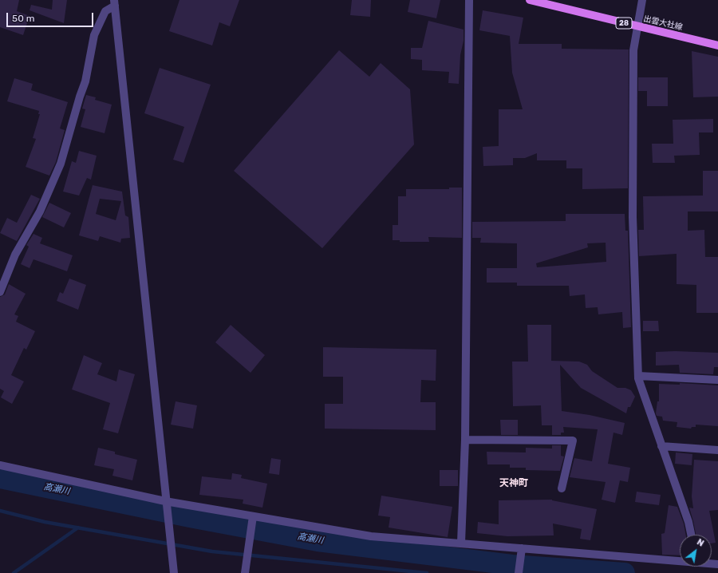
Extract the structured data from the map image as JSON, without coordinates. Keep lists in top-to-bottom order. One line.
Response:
{"streets":{"main road":["28","出雲大社線"]},"districts":["天神町"],"water":["高瀬川"],"scale_bar":"50 m","north":"top right"}
